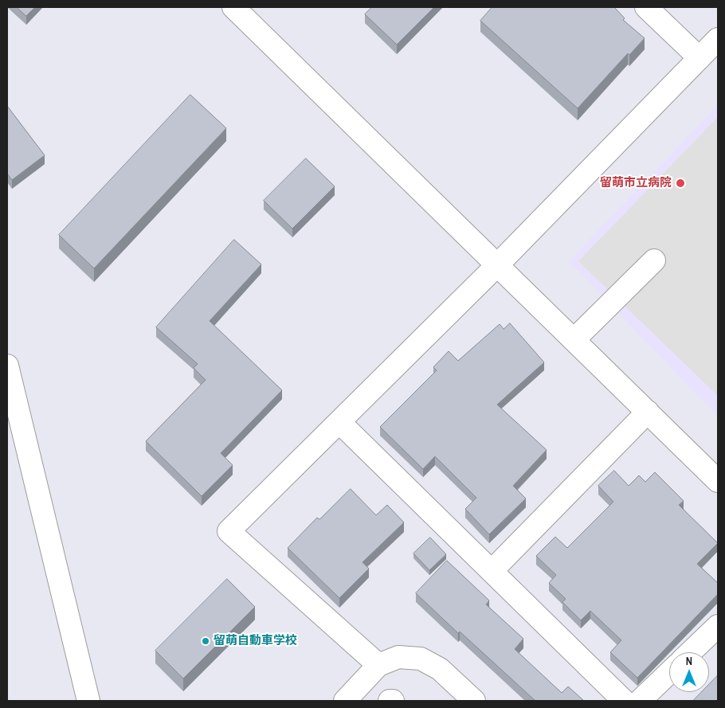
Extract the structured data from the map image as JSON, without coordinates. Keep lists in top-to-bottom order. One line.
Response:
{"places":["留萌市立病院","留萌自動車学校"],"north":"top"}
